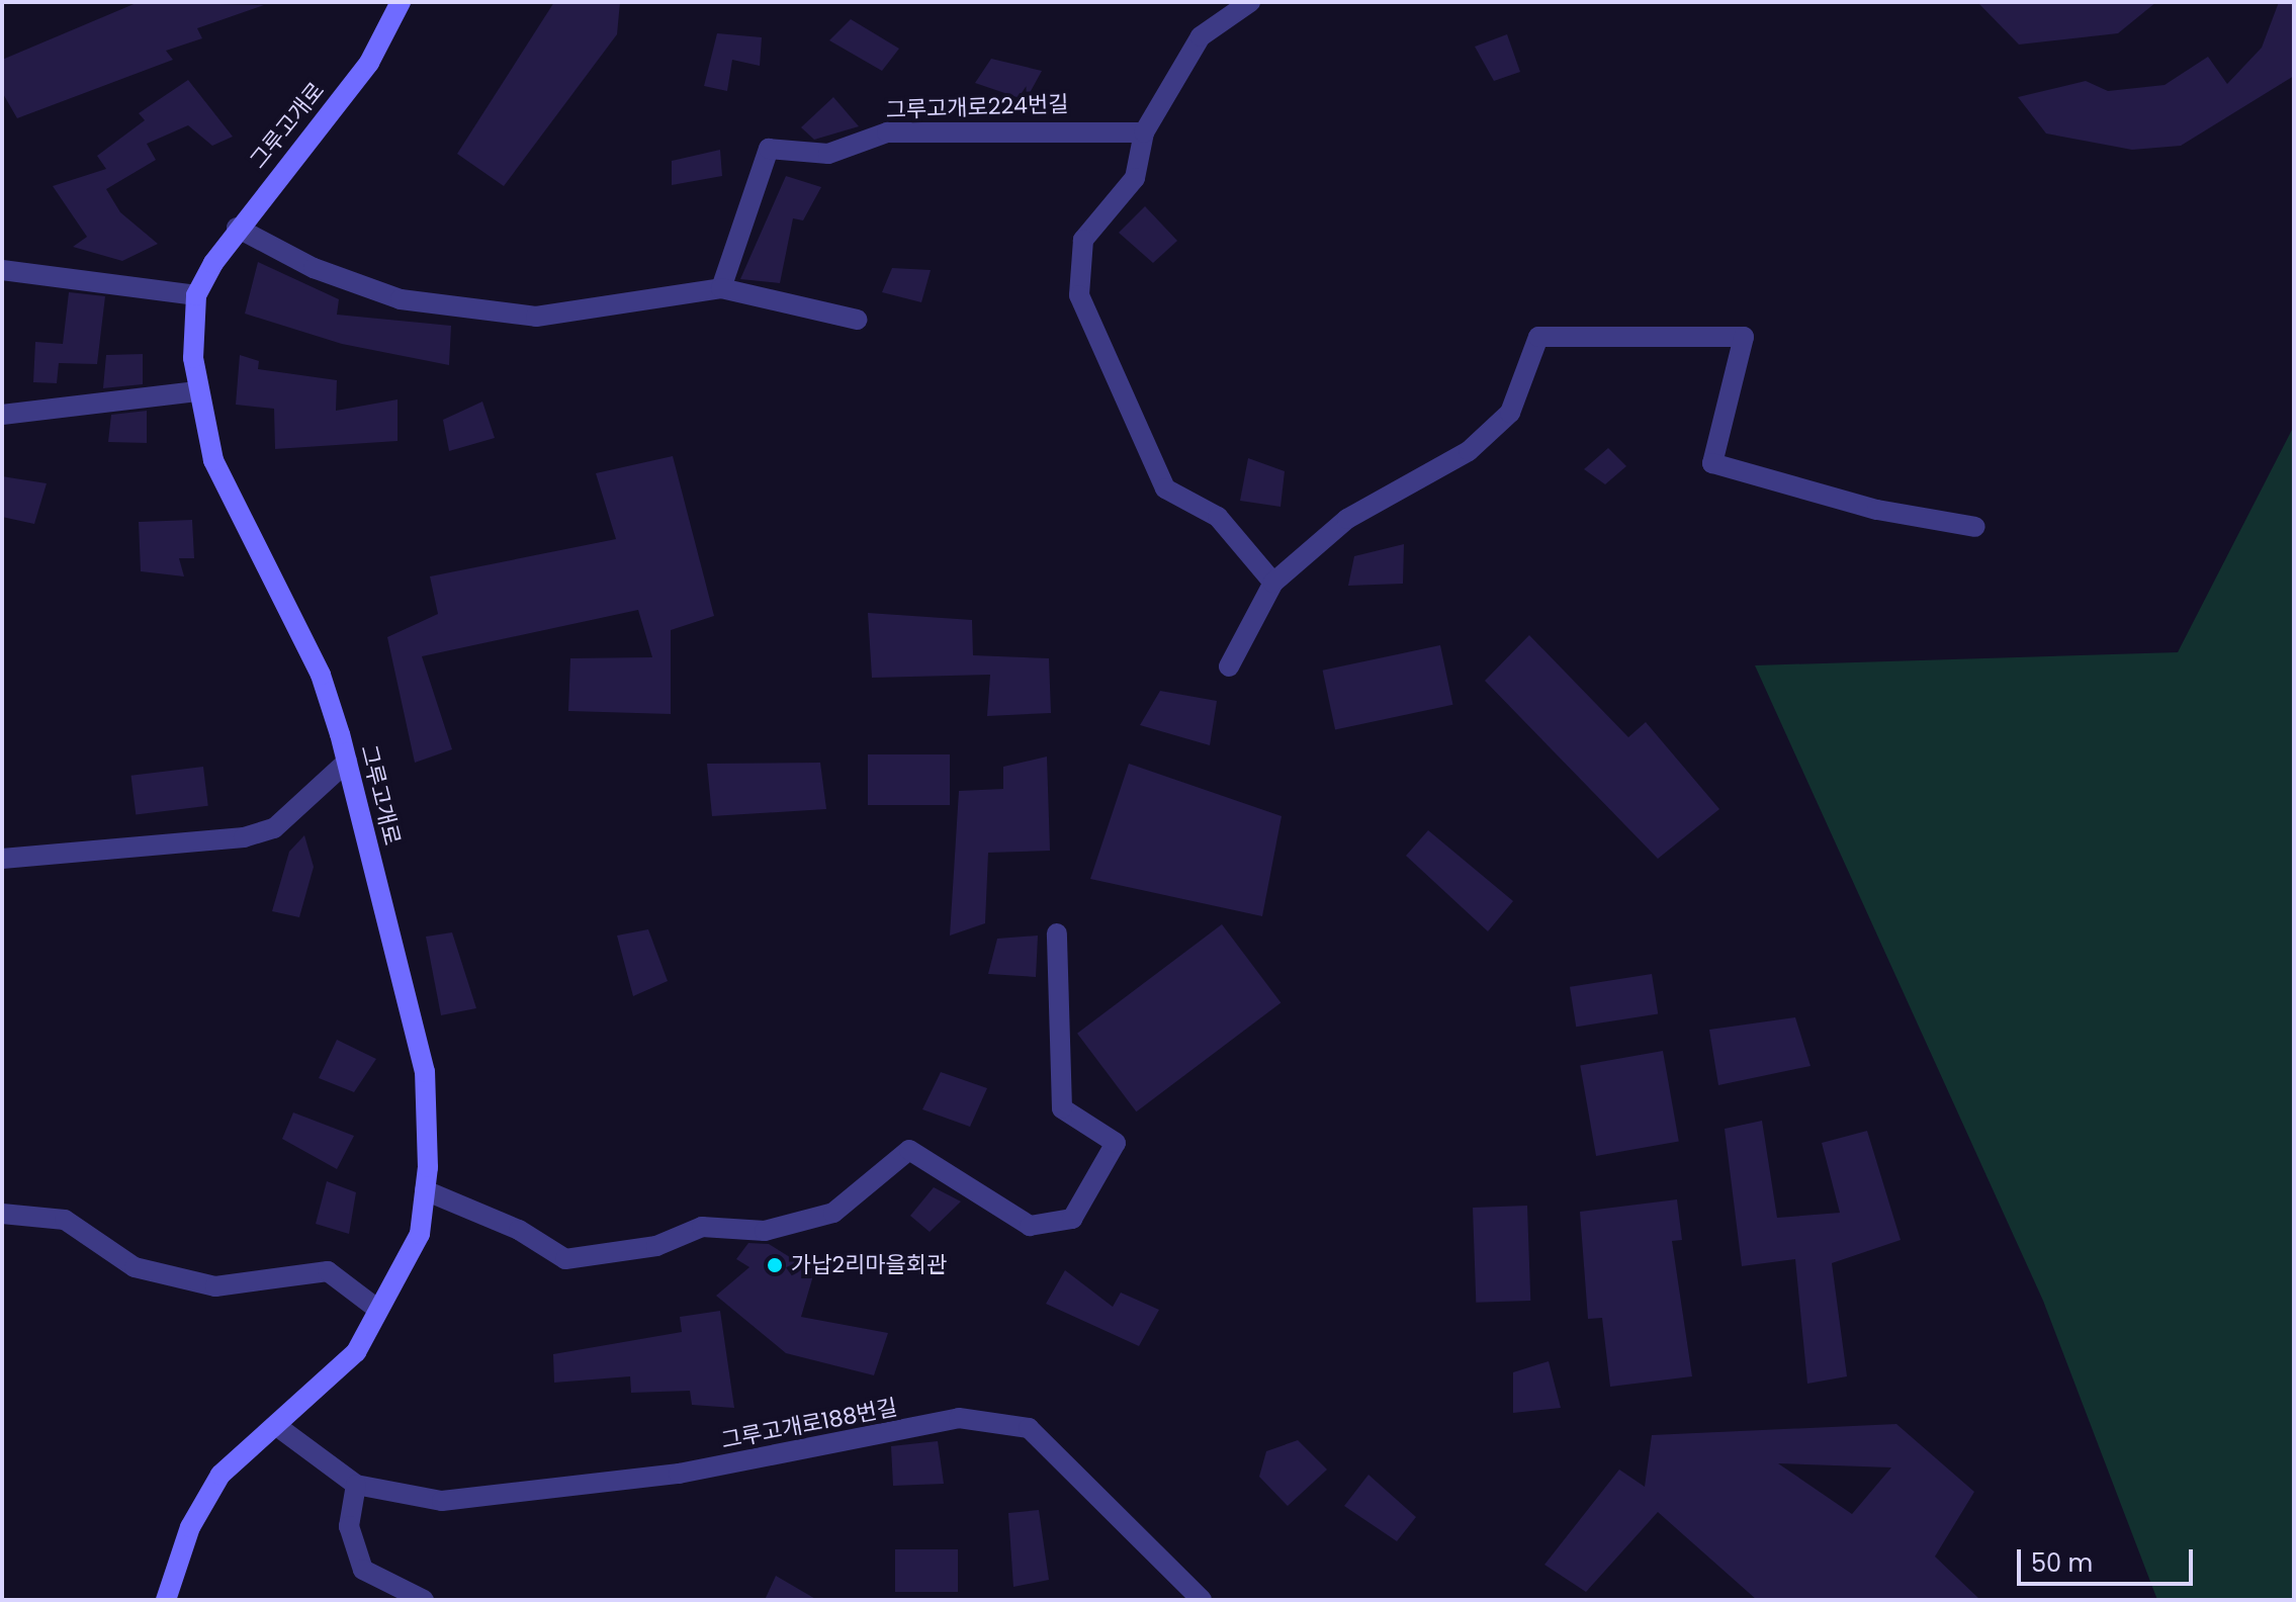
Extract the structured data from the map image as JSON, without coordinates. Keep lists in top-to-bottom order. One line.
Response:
{"streets":{"street":["그루고개로224번길","그루고개로","그루고개로188번길"]},"crossings":[["그루고개로","그루고개로188번길"]],"places":["가납2리마을회관"],"scale_bar":"50 m"}
